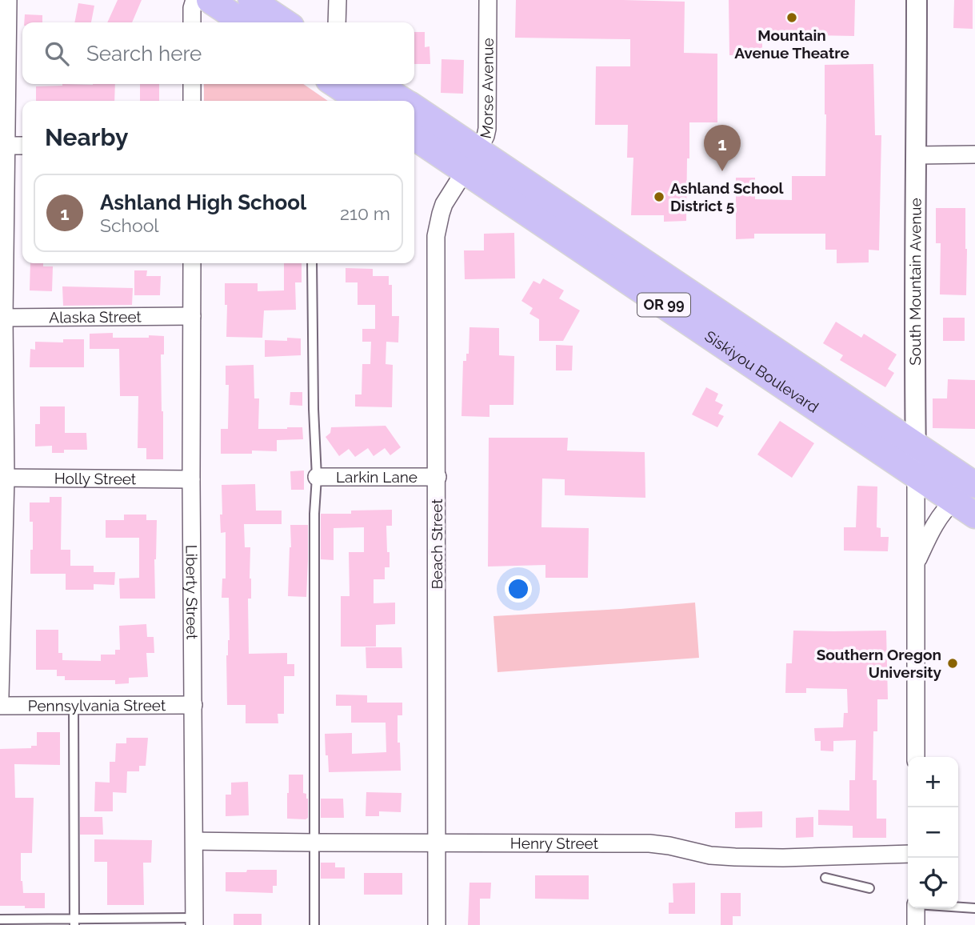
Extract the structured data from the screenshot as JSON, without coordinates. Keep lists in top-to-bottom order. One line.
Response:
{"streets":{"main road":["OR 99","Siskiyou Boulevard"],"street":["Morse Avenue","South Mountain Avenue","Alaska Street","Larkin Lane","Holly Street","Beach Street","Liberty Street","Pennsylvania Street","Henry Street"]},"crossings":[["Morse Avenue","Siskiyou Boulevard"],["Morse Avenue","Beach Street"],["South Mountain Avenue","Siskiyou Boulevard"],["Alaska Street","Liberty Street"],["Siskiyou Boulevard","Beach Street"],["Larkin Lane","Beach Street"],["Holly Street","Liberty Street"],["Beach Street","Henry Street"],["Liberty Street","Pennsylvania Street"],["Liberty Street","Henry Street"]],"places":["Mountain Avenue Theatre","Ashland School District 5","Southern Oregon University"],"page":{"search":"Search here","heading":"Nearby","pins":"1","list":[{"mark":"1","name":"Ashland High School","note":"School","value":"210 m"}],"map_buttons":["+","−"]}}
